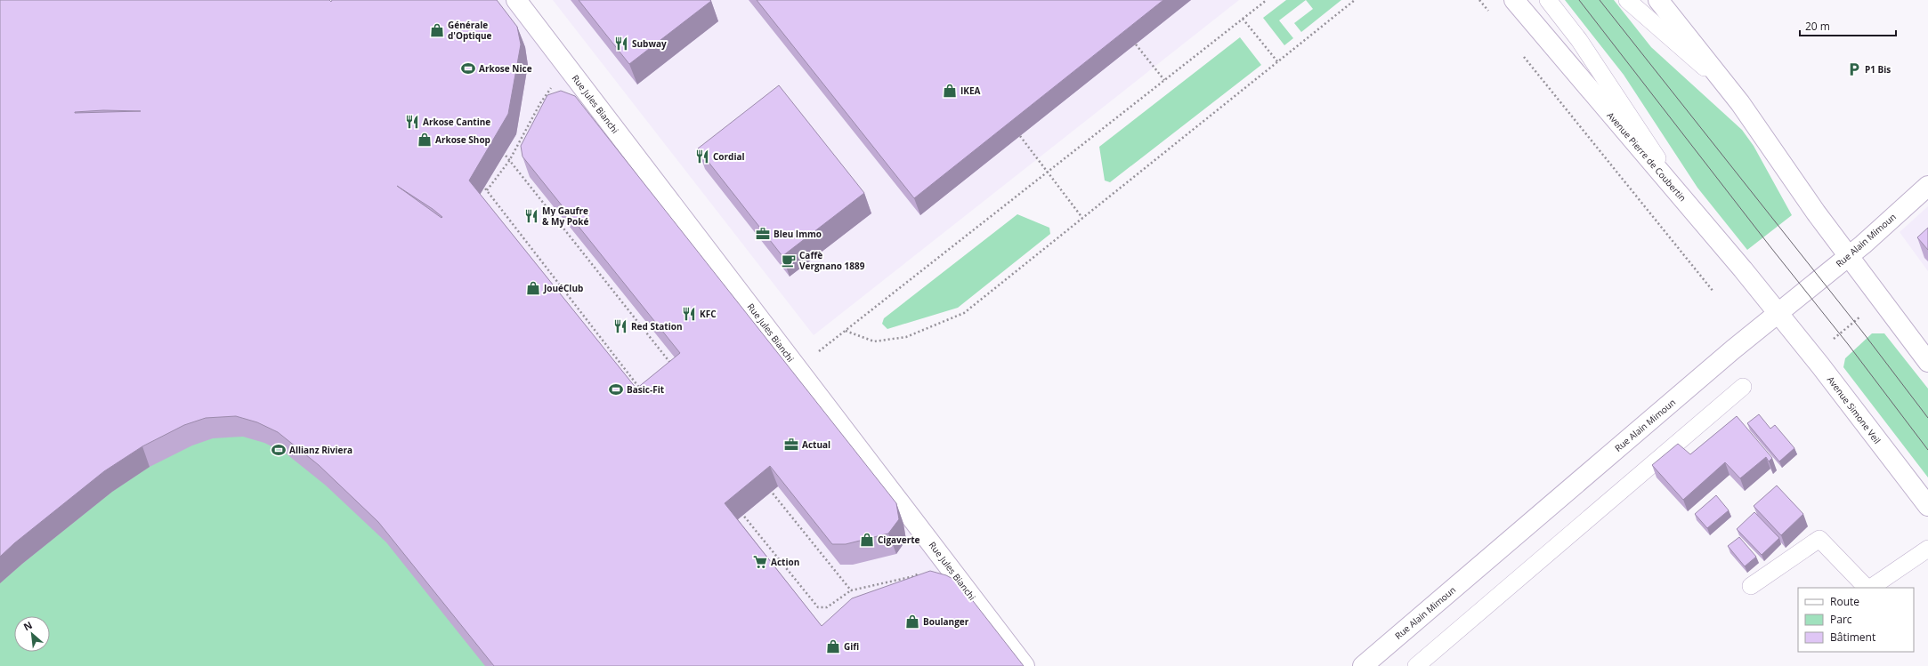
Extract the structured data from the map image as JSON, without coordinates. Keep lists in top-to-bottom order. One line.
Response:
{"streets":{"street":["Rue Jules Bianchi","Avenue Pierre de Coubertin","Rue Alain Mimoun","Avenue Simone Veil"]},"crossings":[["Avenue Pierre de Coubertin","Rue Alain Mimoun"],["Avenue Pierre de Coubertin","Avenue Simone Veil"],["Rue Alain Mimoun","Avenue Simone Veil"]],"places":{"shop":["Générale d'Optique","IKEA","Arkose Shop","JouéClub","Cigaverte","Boulanger","Gifi"],"restaurant":["Subway","Arkose Cantine","Cordial","My Gaufre & My Poké","KFC","Red Station"],"sports":["Arkose Nice","Basic-Fit","Allianz Riviera"],"parking":["P1 Bis"],"office":["Bleu Immo","Actual"],"cafe":["Caffè Vergnano 1889"],"supermarket":["Action"]},"legend":["Route","Parc","Bâtiment"],"scale_bar":"20 m","north":"top left"}
